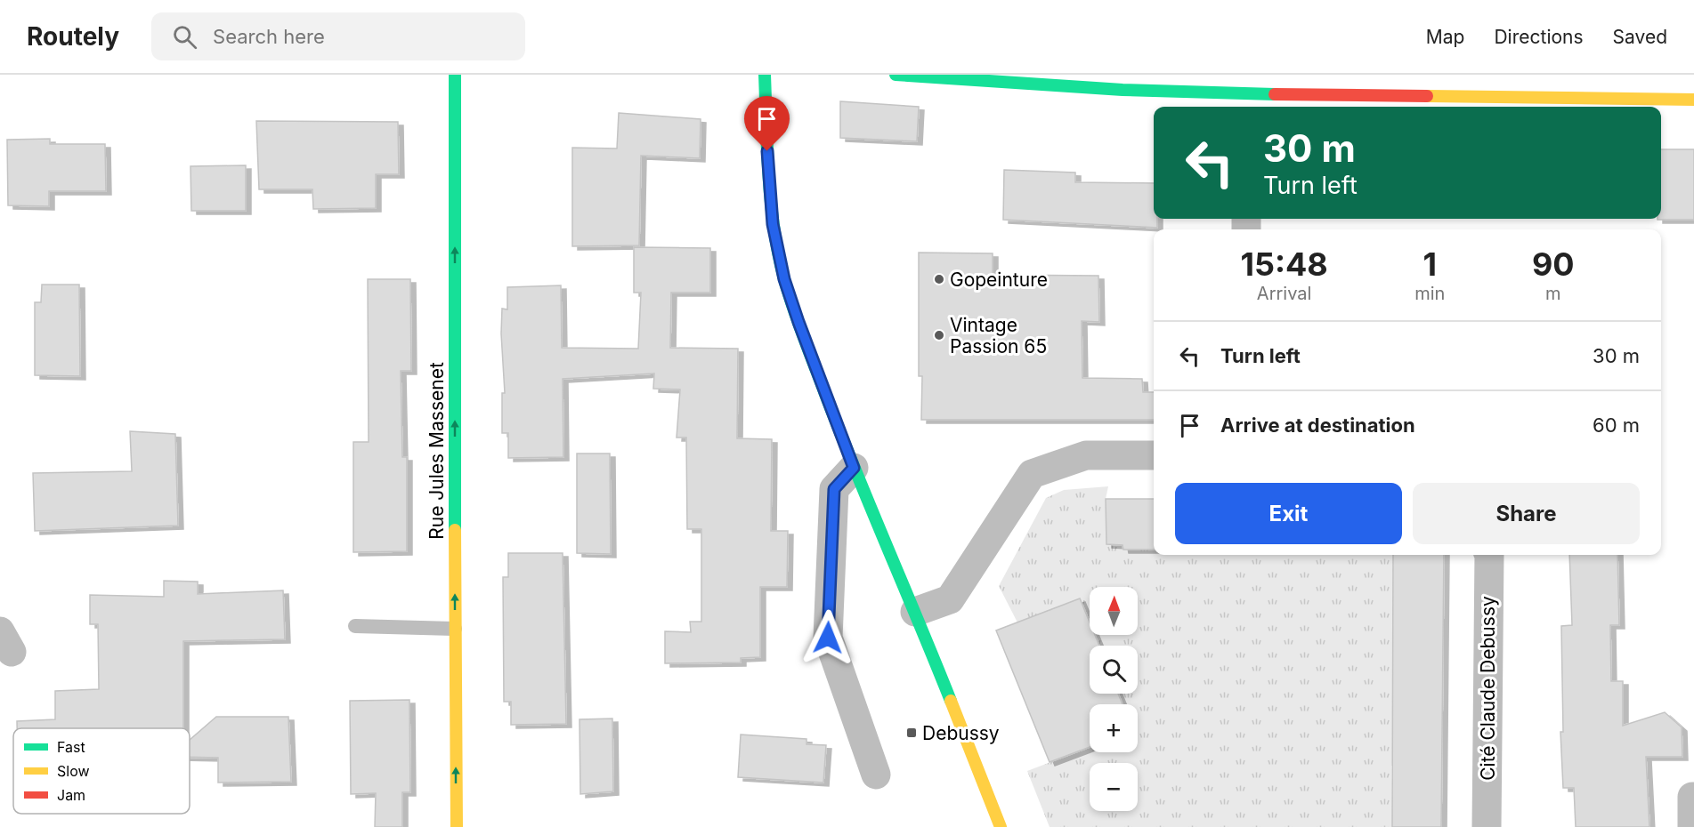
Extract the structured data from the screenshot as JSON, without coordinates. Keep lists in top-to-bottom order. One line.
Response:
{"streets":{"street":["Rue Jules Massenet","Cité Claude Debussy"]},"one_way":["Rue Jules Massenet"],"places":{"other":["Gopeinture","Vintage Passion 65"],"transit":["Debussy"]},"legend":["Fast","Slow","Jam"],"north":"top","page":{"header":"Routely","search":"Search here","nav":["Map","Directions","Saved"],"turn":["30 m","Turn left"],"eta":["15:48","Arrival","1","min","90","m"],"list":[{"name":"Turn left","value":"30 m"},{"name":"Arrive at destination","value":"60 m"}],"buttons":["Exit","Share"],"map_buttons":["+","−"]}}
